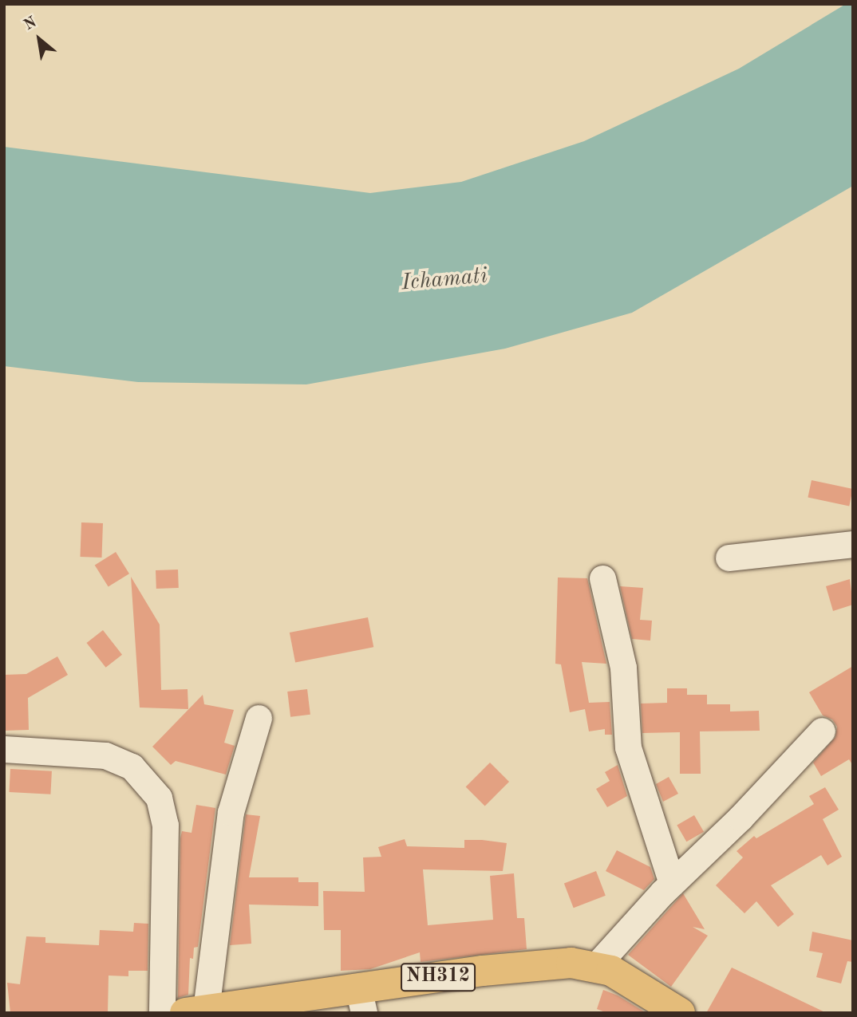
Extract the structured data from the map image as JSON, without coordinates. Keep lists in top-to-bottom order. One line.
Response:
{"streets":{"highway":["NH312"]},"water":["Ichamati"],"north":"top left"}
